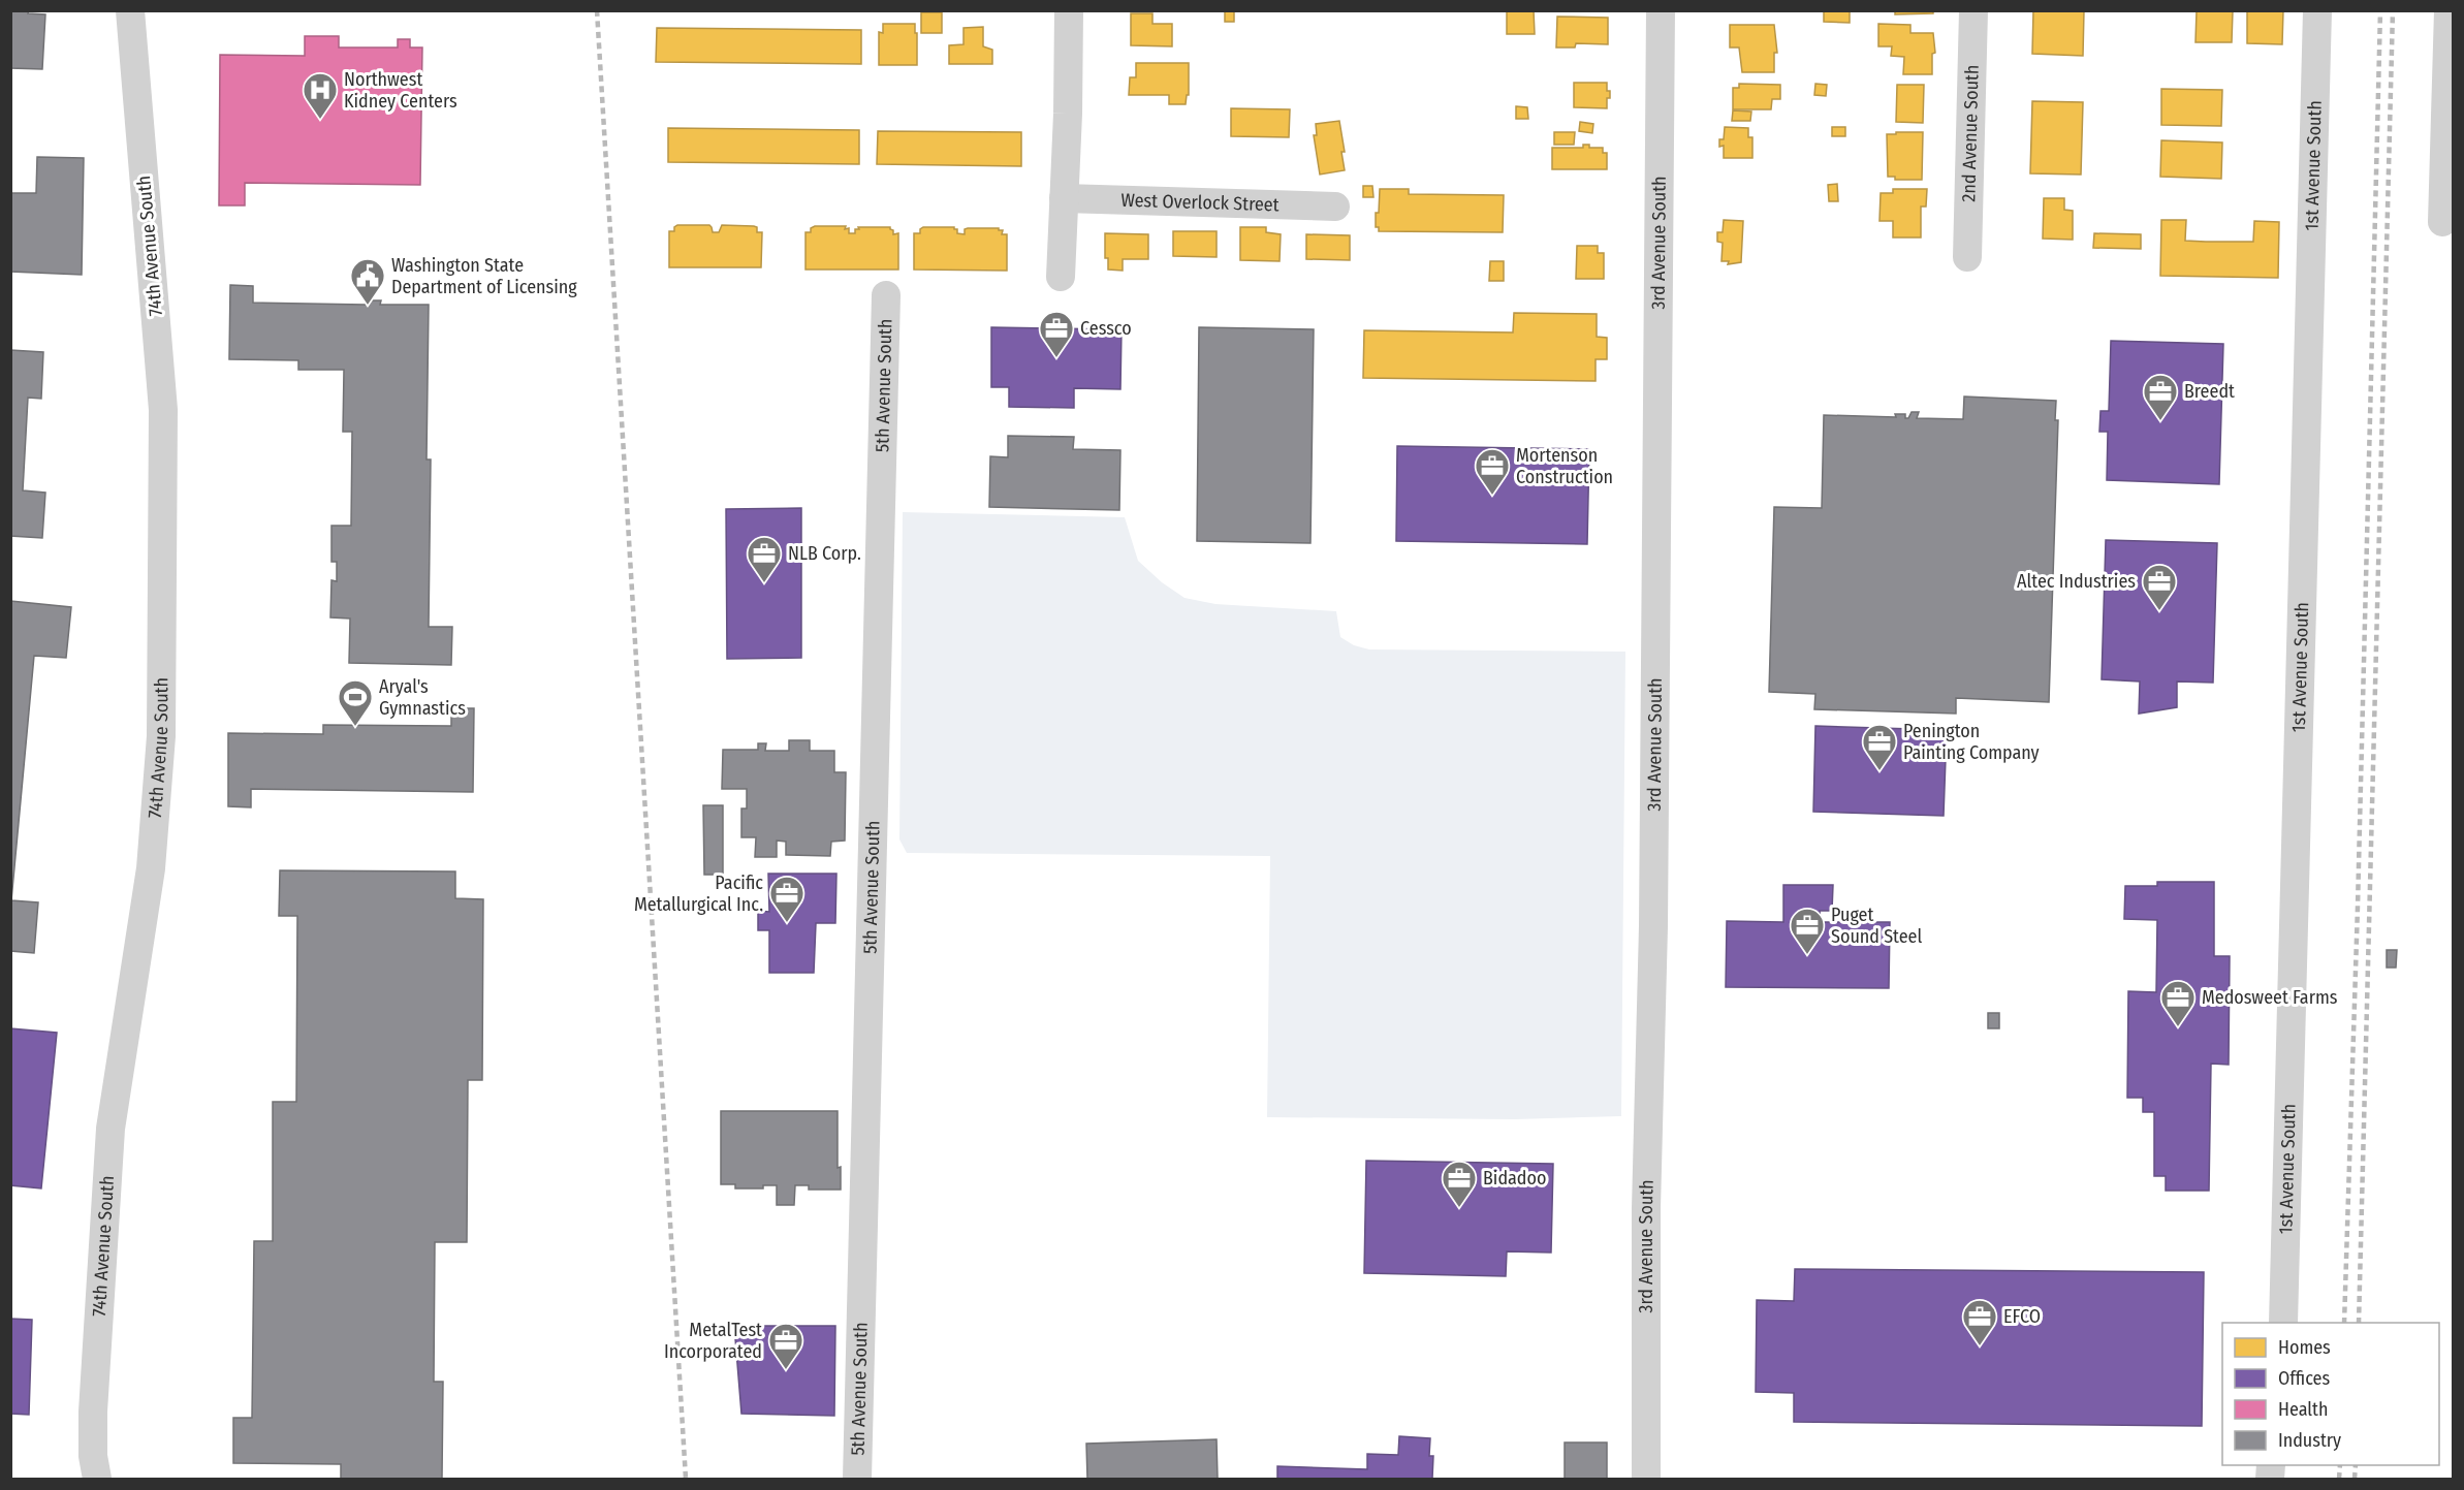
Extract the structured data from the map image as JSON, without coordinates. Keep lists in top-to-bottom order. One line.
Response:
{"streets":{"street":["2nd Avenue South","1st Avenue South","West Overlock Street","3rd Avenue South","74th Avenue South","5th Avenue South"]},"places":{"hospital":["Northwest Kidney Centers"],"public building":["Washington State Department of Licensing"],"office":["Cessco","Breedt","Mortenson Construction","NLB Corp.","Altec Industries","Penington Painting Company","Pacific Metallurgical Inc.","Puget Sound Steel","Medosweet Farms","Bidadoo","EFCO","MetalTest Incorporated"],"sports":["Aryal's Gymnastics"]},"legend":["Homes","Offices","Health","Industry"]}
